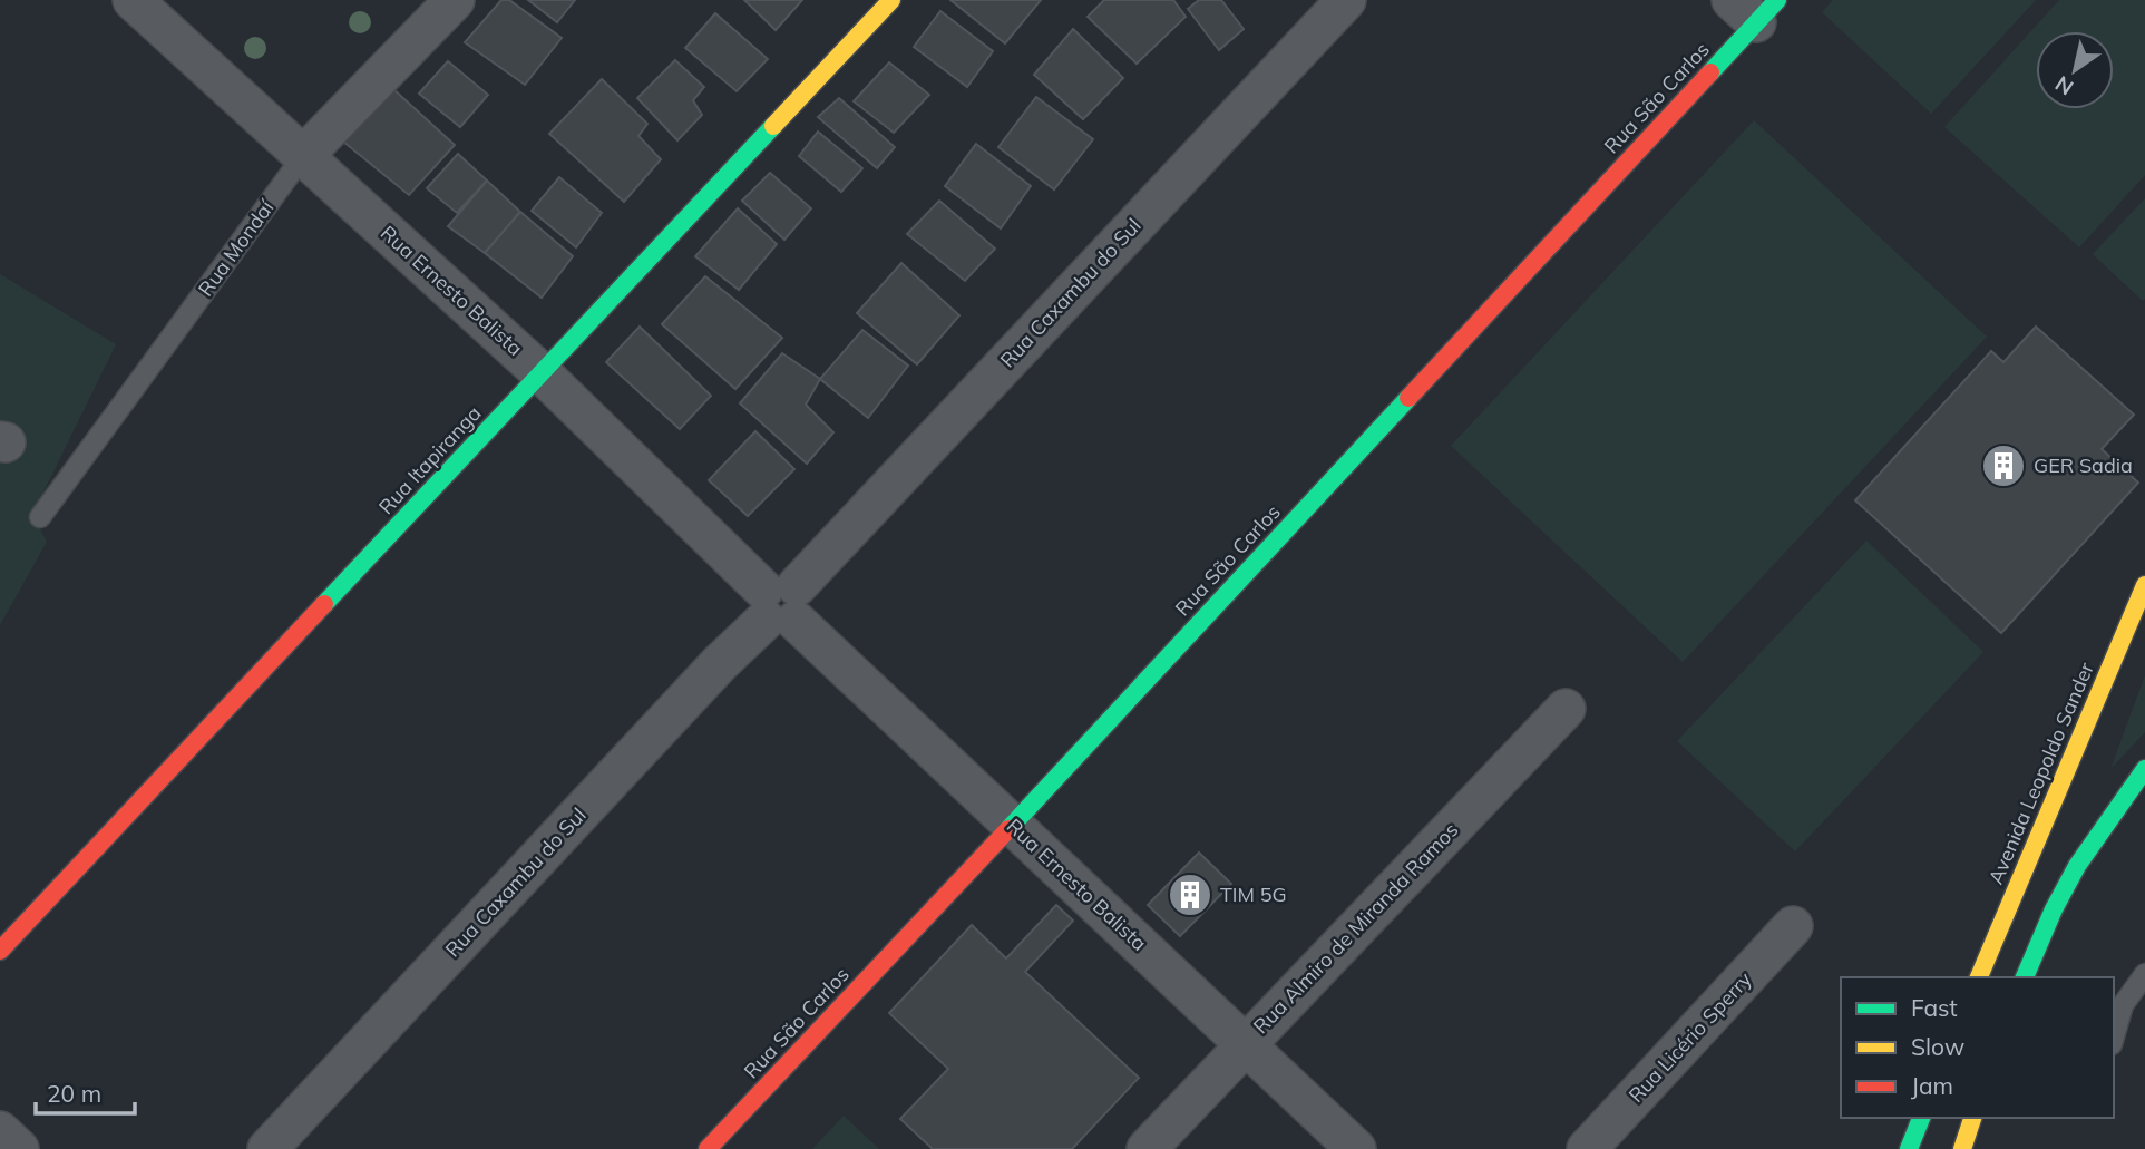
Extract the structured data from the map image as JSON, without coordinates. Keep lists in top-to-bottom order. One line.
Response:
{"streets":{"main road":["Rua São Carlos","Rua Itapiranga","Avenida Leopoldo Sander"],"street":["Rua Mondaí","Rua Ernesto Balista","Rua Caxambu do Sul","Rua Almiro de Miranda Ramos","Rua Licério Sperry"]},"crossings":[["Rua São Carlos","Rua Ernesto Balista"],["Rua Mondaí","Rua Ernesto Balista"],["Rua Ernesto Balista","Rua Caxambu do Sul"],["Rua Ernesto Balista","Rua Itapiranga"],["Rua Ernesto Balista","Rua Almiro de Miranda Ramos"]],"places":{"building":["GER Sadia","TIM 5G"]},"legend":["Fast","Slow","Jam"],"scale_bar":"20 m","north":"bottom left"}
